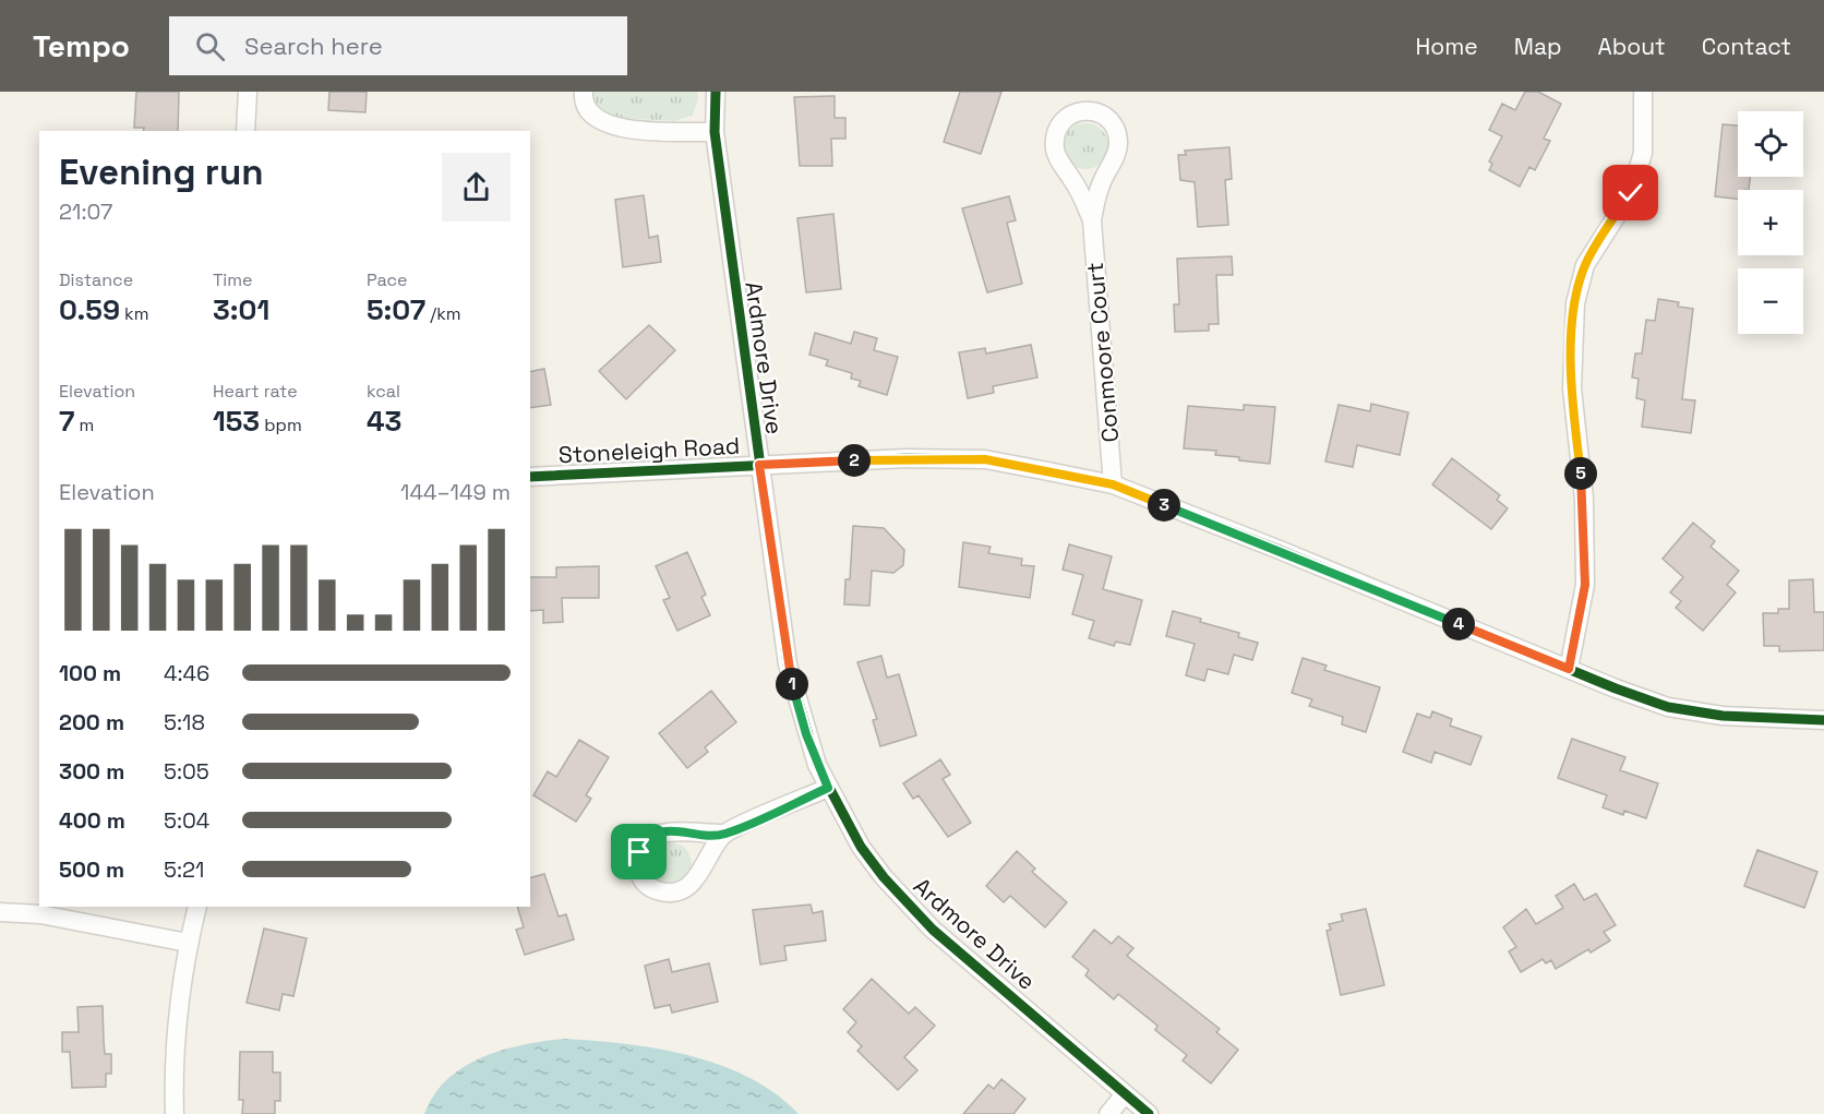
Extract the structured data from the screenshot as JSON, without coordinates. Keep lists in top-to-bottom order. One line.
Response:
{"streets":{"street":["Conmoore Court","Ardmore Drive","Stoneleigh Road"]},"crossings":[["Conmoore Court","Stoneleigh Road"],["Ardmore Drive","Stoneleigh Road"]],"page":{"header":"Tempo","search":"Search here","nav":["Home","Map","About","Contact"],"map_buttons":["+","−"],"heading":["Evening run","21:07"],"stats":[["Distance","0.59 km"],["Time","3:01"],["Pace","5:07 /km"],["Elevation","7 m"],["Heart rate","153 bpm"],["kcal","43"]],"pins":["2","5","3","4","1"],"chart":["Elevation","144–149 m"],"list":[{"name":"100 m","note":"4:46"},{"name":"200 m","note":"5:18"},{"name":"300 m","note":"5:05"},{"name":"400 m","note":"5:04"},{"name":"500 m","note":"5:21"}]}}
